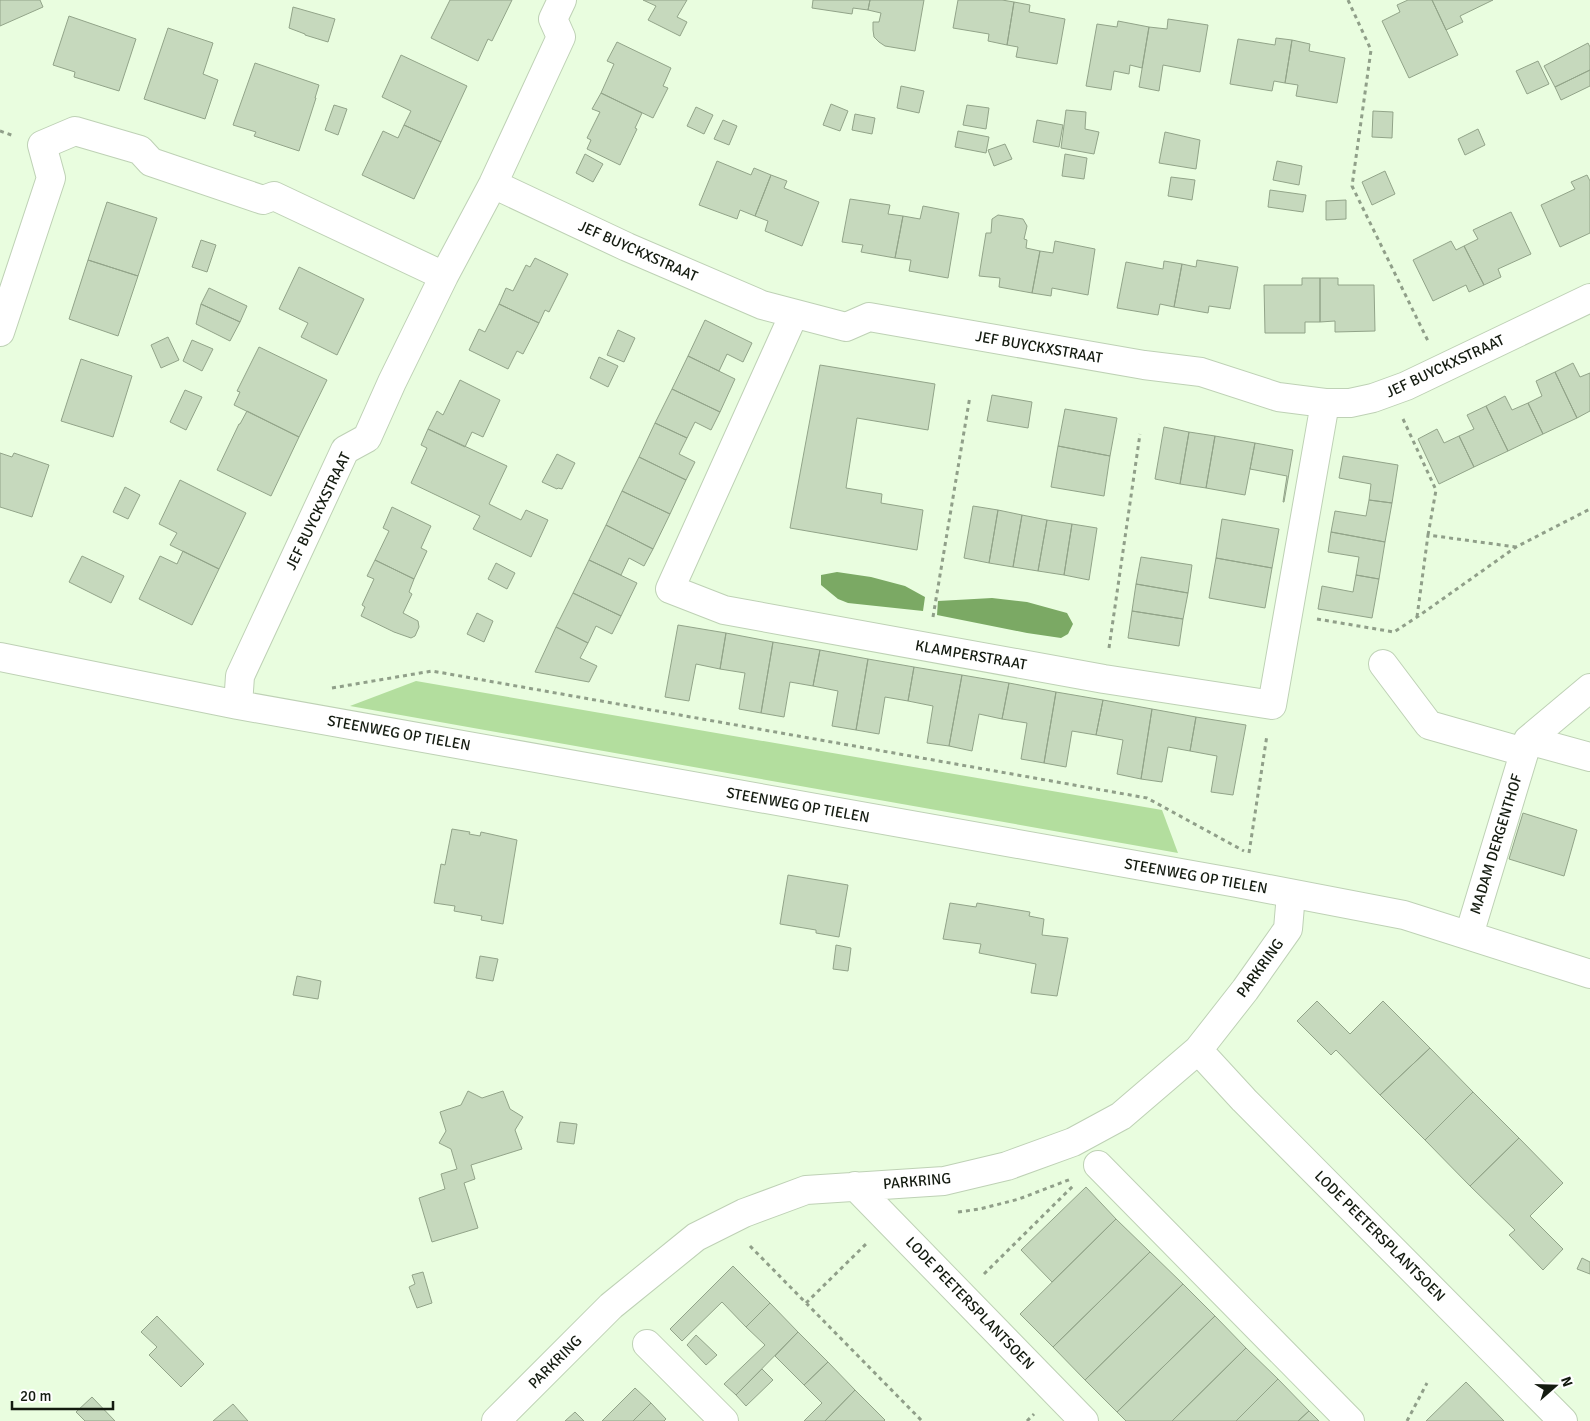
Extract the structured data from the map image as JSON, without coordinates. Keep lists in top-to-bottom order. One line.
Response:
{"streets":{"street":["JEF BUYCKXSTRAAT","KLAMPERSTRAAT","STEENWEG OP TIELEN","MADAM DERGENTHOF","PARKRING","LODE PEETERSPLANTSOEN"]},"crossings":[["JEF BUYCKXSTRAAT","KLAMPERSTRAAT"],["JEF BUYCKXSTRAAT","STEENWEG OP TIELEN"],["STEENWEG OP TIELEN","MADAM DERGENTHOF"],["STEENWEG OP TIELEN","PARKRING"],["PARKRING","LODE PEETERSPLANTSOEN"]],"scale_bar":"20 m","north":"right"}
